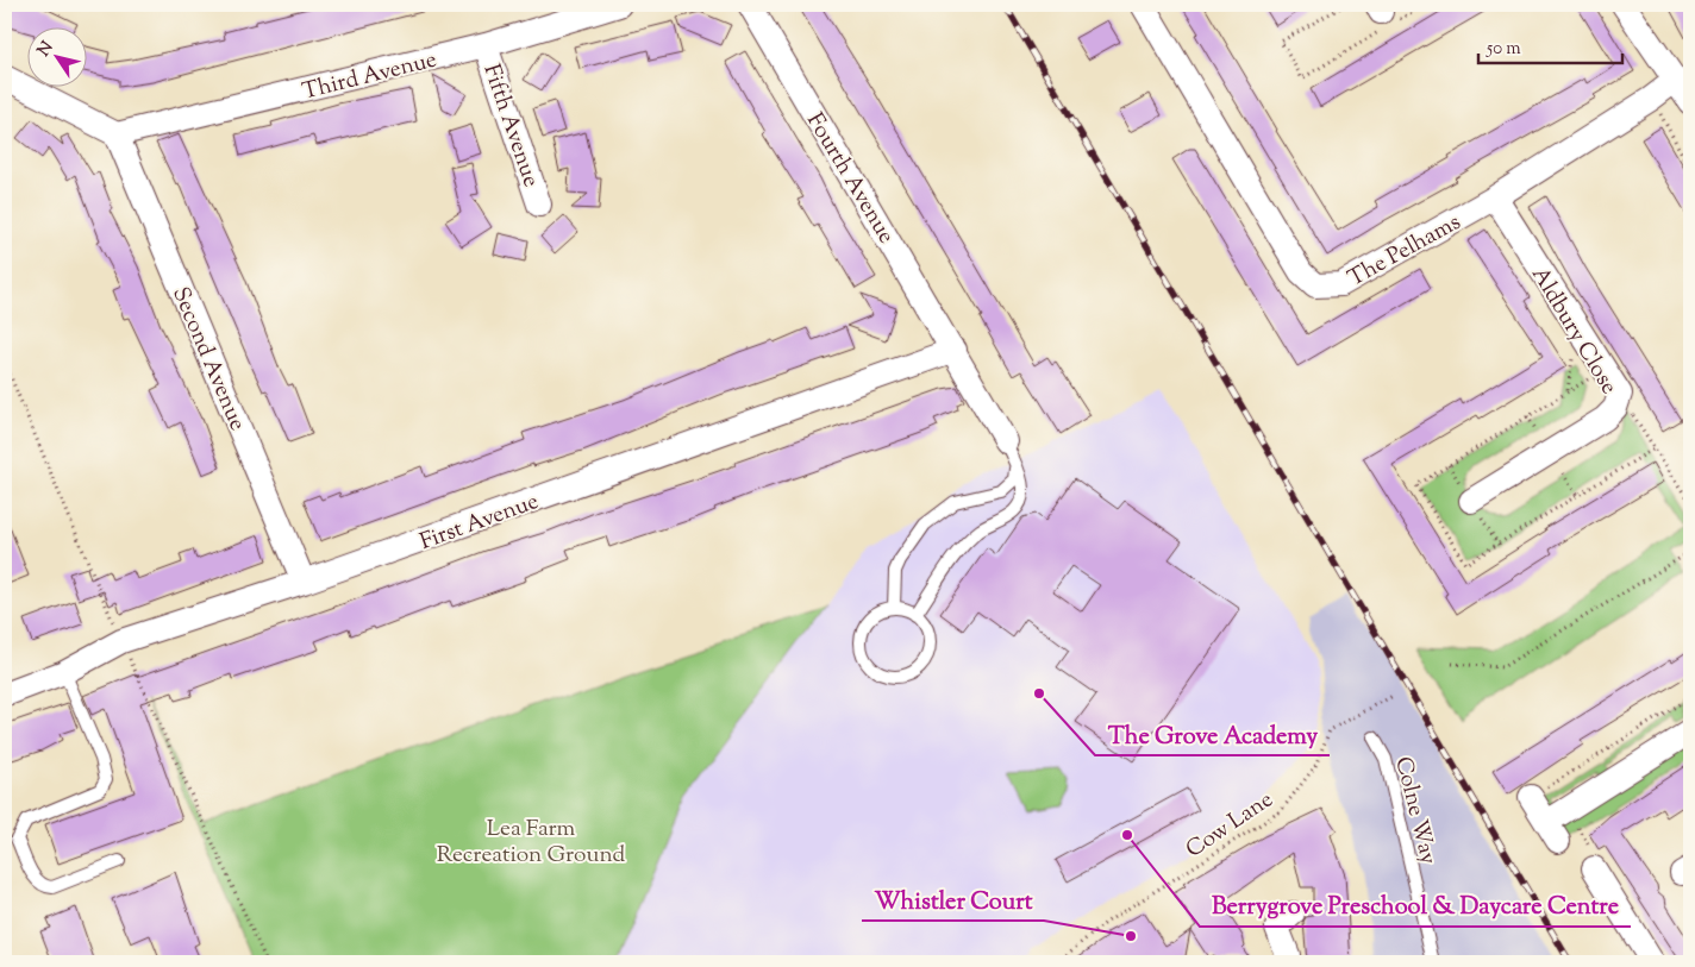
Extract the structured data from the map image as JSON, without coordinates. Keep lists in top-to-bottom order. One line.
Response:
{"streets":{"street":["Third Avenue","Fifth Avenue","Fourth Avenue","The Pelhams","Aldbury Close","Second Avenue","First Avenue"],"lane":["Colne Way"],"path":["Cow Lane"]},"crossings":[["Third Avenue","Fifth Avenue"],["Third Avenue","Second Avenue"],["Fourth Avenue","First Avenue"],["The Pelhams","Aldbury Close"],["Second Avenue","First Avenue"]],"parks":["Lea Farm Recreation Ground"],"places":["The Grove Academy","Berrygrove Preschool & Daycare Centre","Whistler Court"],"scale_bar":"50 m","north":"top left"}
